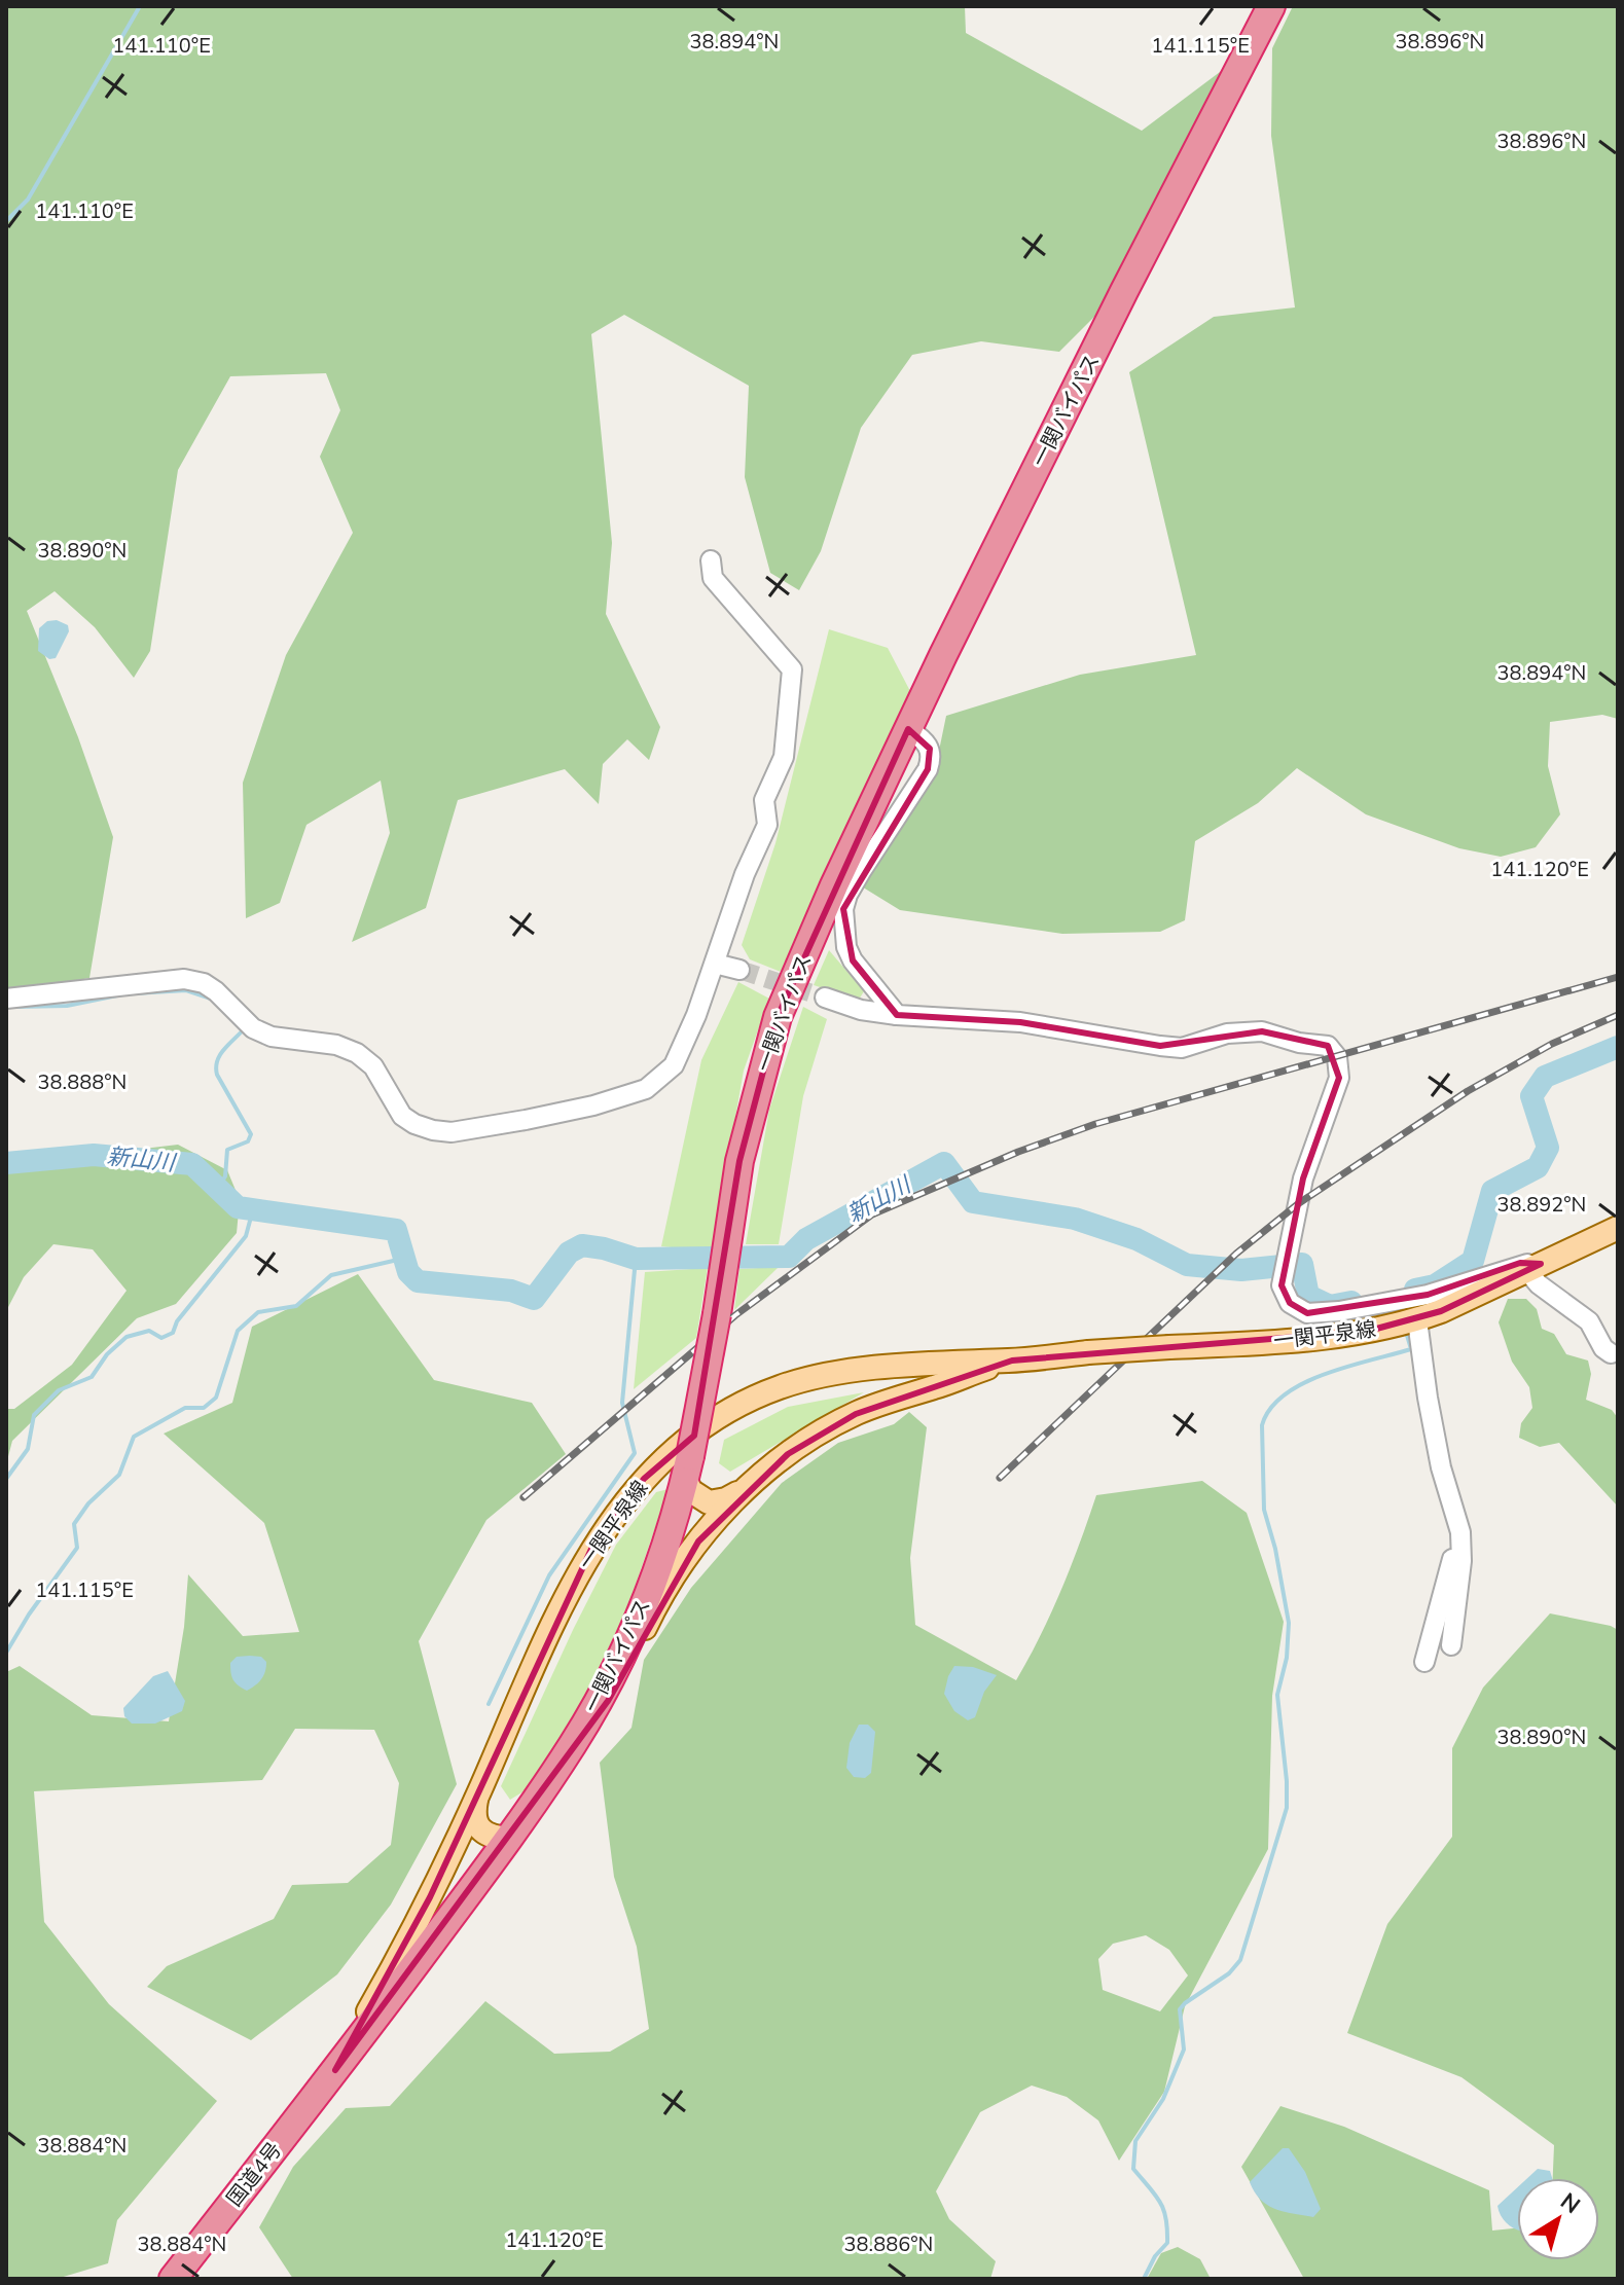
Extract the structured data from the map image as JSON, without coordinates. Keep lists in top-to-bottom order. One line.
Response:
{"streets":{"highway":["一関バイパス","国道4号"],"main road":["一関平泉線"]},"crossings":[["一関バイパス","一関平泉線"],["一関バイパス","国道4号"],["一関平泉線","国道4号"]],"water":["新山川"],"north":"top right","coordinates":["38.894°N","38.896°N","141.110°E","141.115°E","38.890°N","141.120°E","38.888°N","38.892°N","38.884°N","38.886°N"]}
